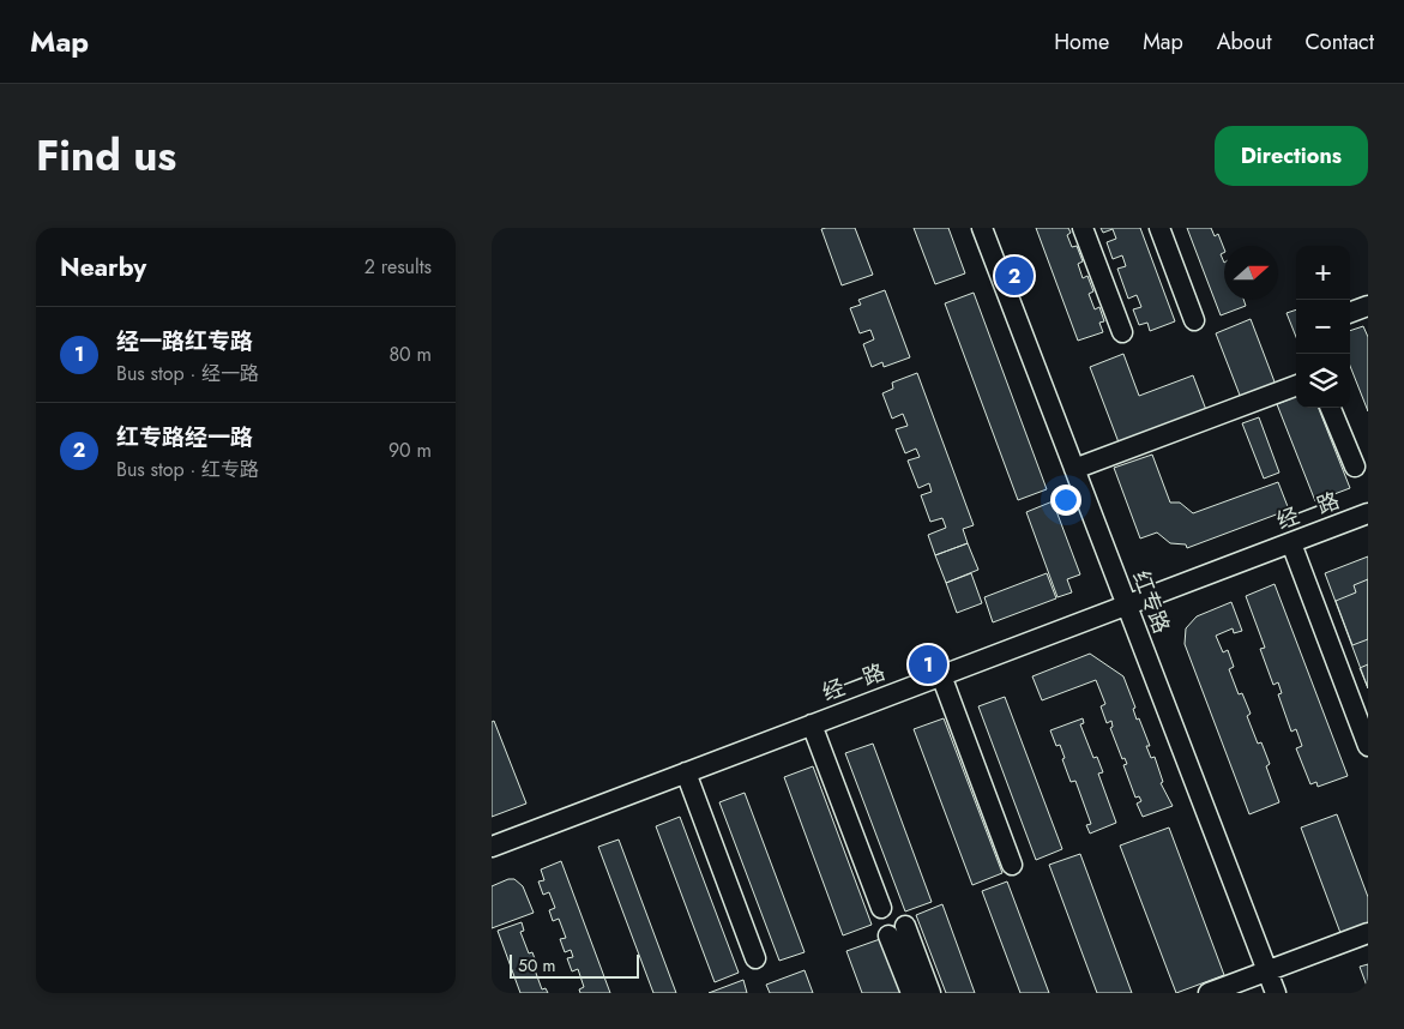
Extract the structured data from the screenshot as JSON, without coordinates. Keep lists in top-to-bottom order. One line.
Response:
{"streets":{"street":["经一路","红专路"]},"crossings":[["经一路","红专路"]],"scale_bar":"50 m","north":"right","page":{"header":"Map","nav":["Home","Map","About","Contact"],"title":"Find us","buttons":"Directions","heading":["Nearby","2 results"],"map_buttons":["+","−"],"pins":["2","1"],"list":[{"mark":"1","name":"经一路红专路","note":"Bus stop · 经一路","value":"80 m"},{"mark":"2","name":"红专路经一路","note":"Bus stop · 红专路","value":"90 m"}],"scale":"50 m"}}
